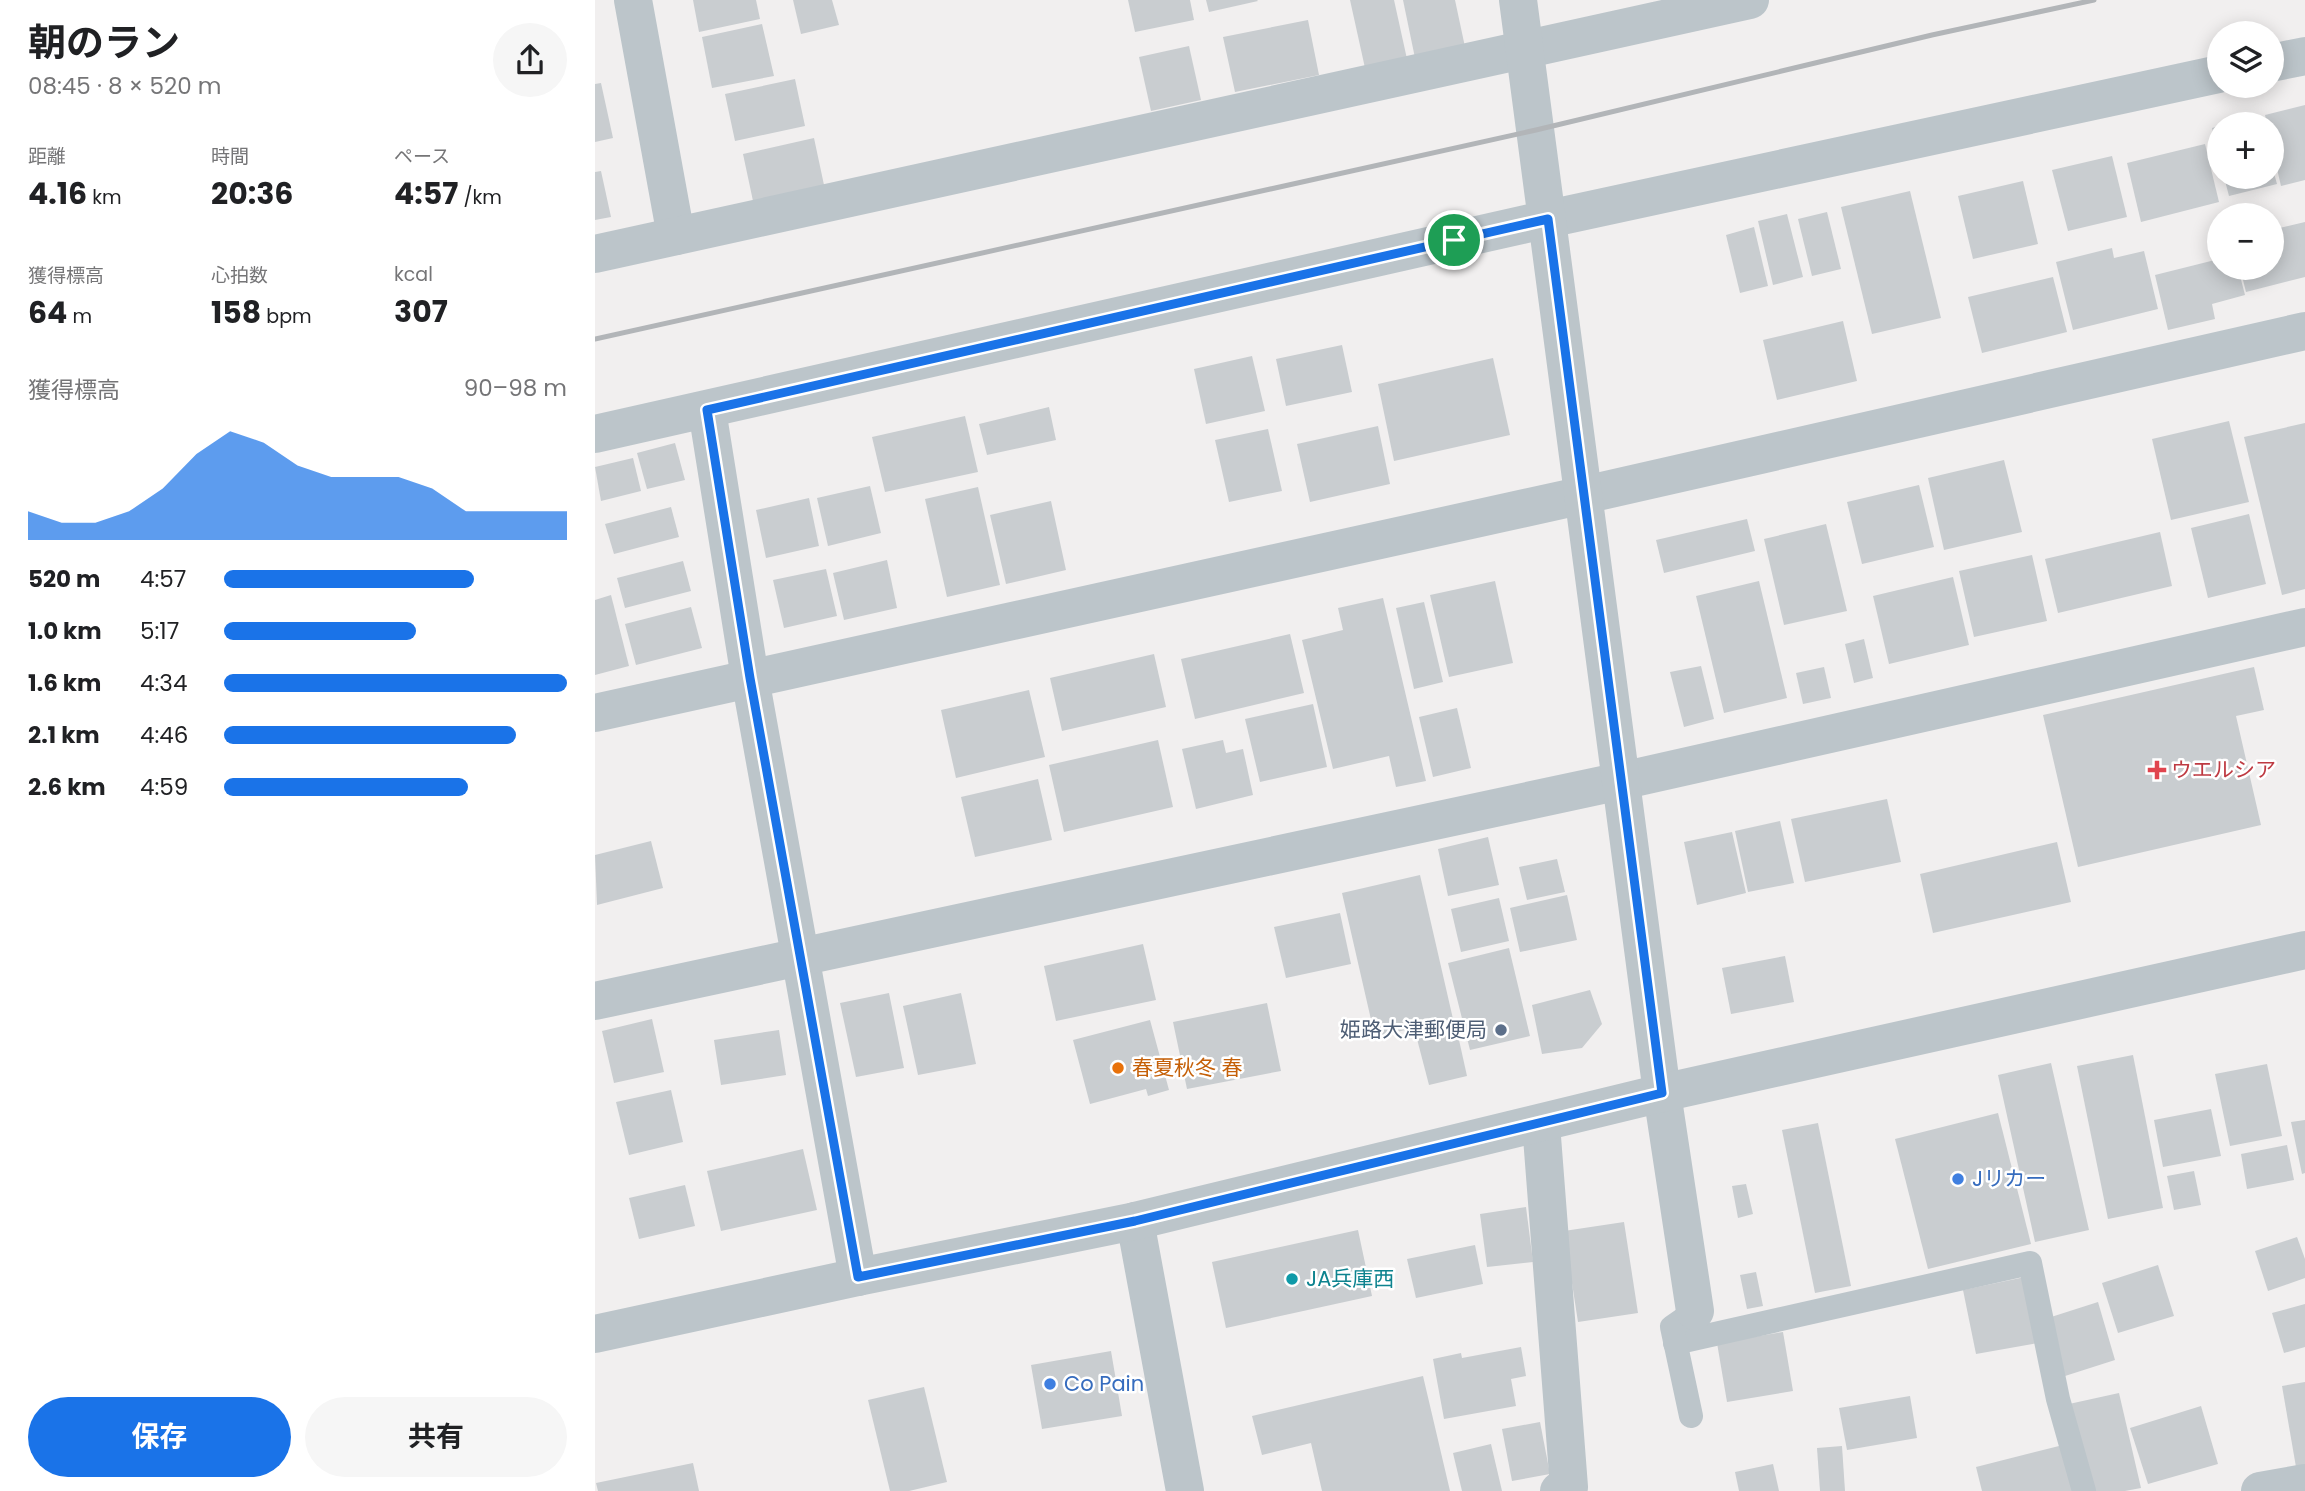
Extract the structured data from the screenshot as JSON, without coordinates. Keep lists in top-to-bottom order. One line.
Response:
{"places":{"health":["ウエルシア"],"other":["姫路大津郵便局","春夏秋冬 春","Jリカー","JA兵庫西","Co Pain"]},"page":{"heading":["朝のラン","08:45 · 8 × 520 m"],"map_buttons":["+","−"],"stats":[["距離","4.16 km"],["時間","20:36"],["ペース","4:57 /km"],["獲得標高","64 m"],["心拍数","158 bpm"],["kcal","307"]],"chart":["獲得標高","90–98 m"],"list":[{"name":"520 m","note":"4:57"},{"name":"1.0 km","note":"5:17"},{"name":"1.6 km","note":"4:34"},{"name":"2.1 km","note":"4:46"},{"name":"2.6 km","note":"4:59"}],"buttons":["保存","共有"]}}
